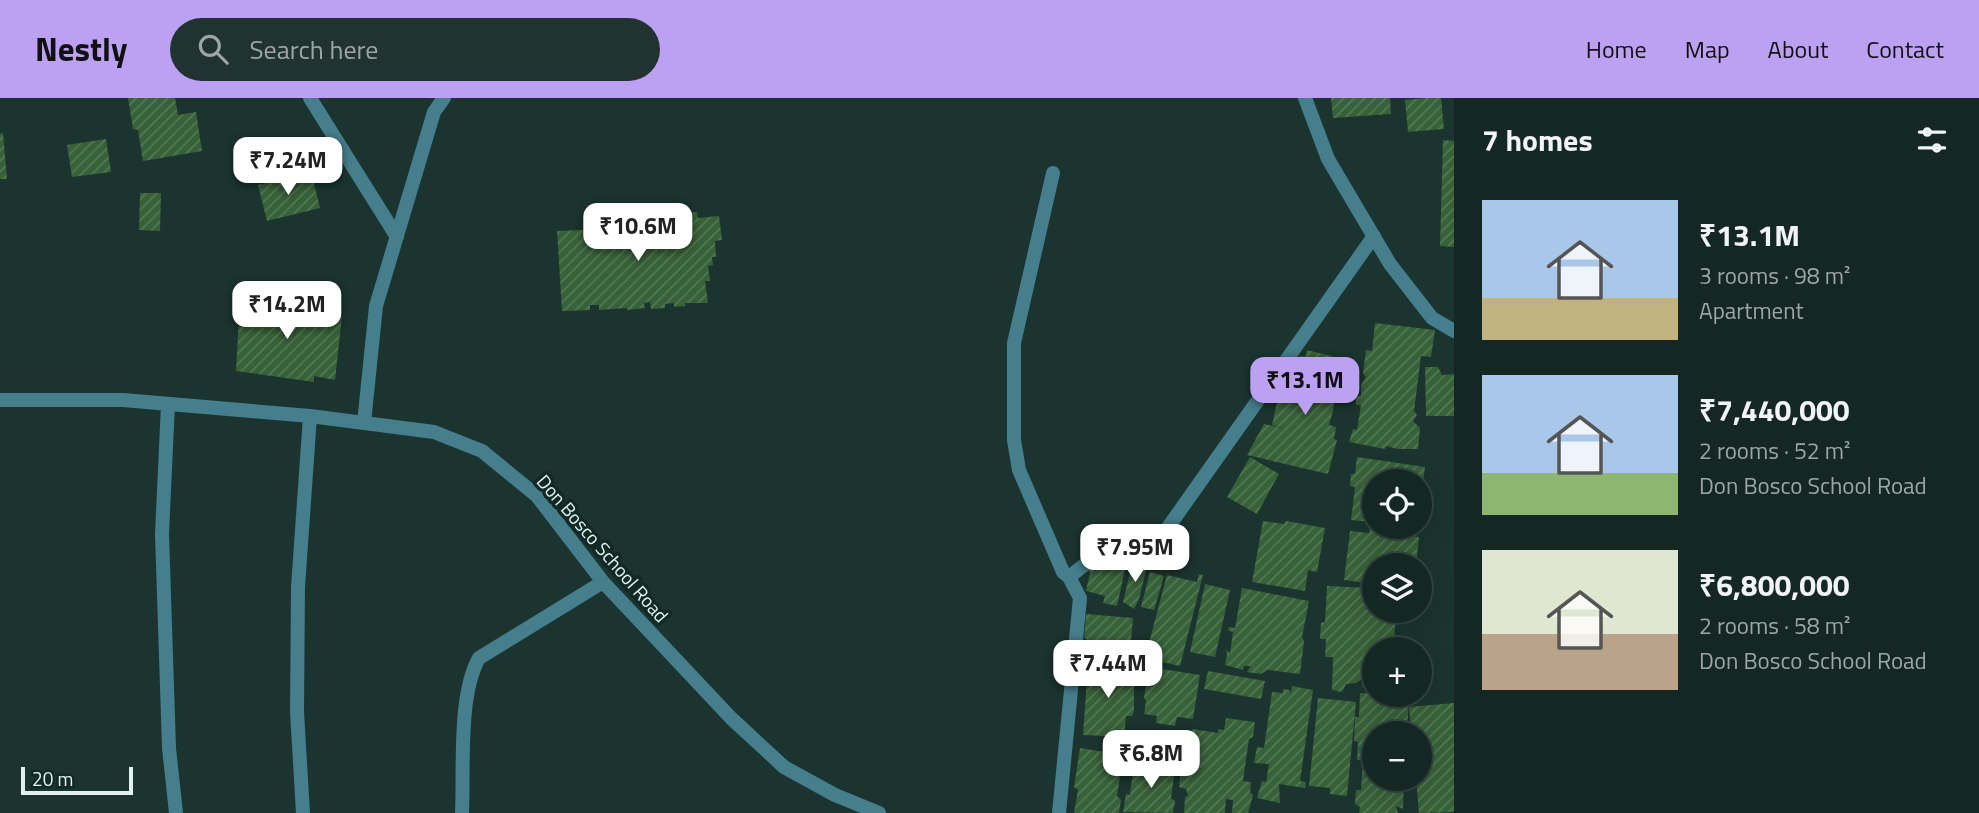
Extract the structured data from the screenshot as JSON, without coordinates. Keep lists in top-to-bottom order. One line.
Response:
{"streets":{"street":["Don Bosco School Road"]},"scale_bar":"20 m","page":{"header":"Nestly","search":"Search here","nav":["Home","Map","About","Contact"],"heading":"7 homes","price":["₹7.24M","₹10.6M","₹14.2M","₹13.1M","₹7.95M","₹7.44M","₹6.8M"],"list":[{"name":"₹13.1M","note":"3 rooms · 98 m² · Apartment"},{"name":"₹7,440,000","note":"2 rooms · 52 m² · Don Bosco School Road"},{"name":"₹6,800,000","note":"2 rooms · 58 m² · Don Bosco School Road"}],"map_buttons":["+","−"],"scale":"20 m"}}
